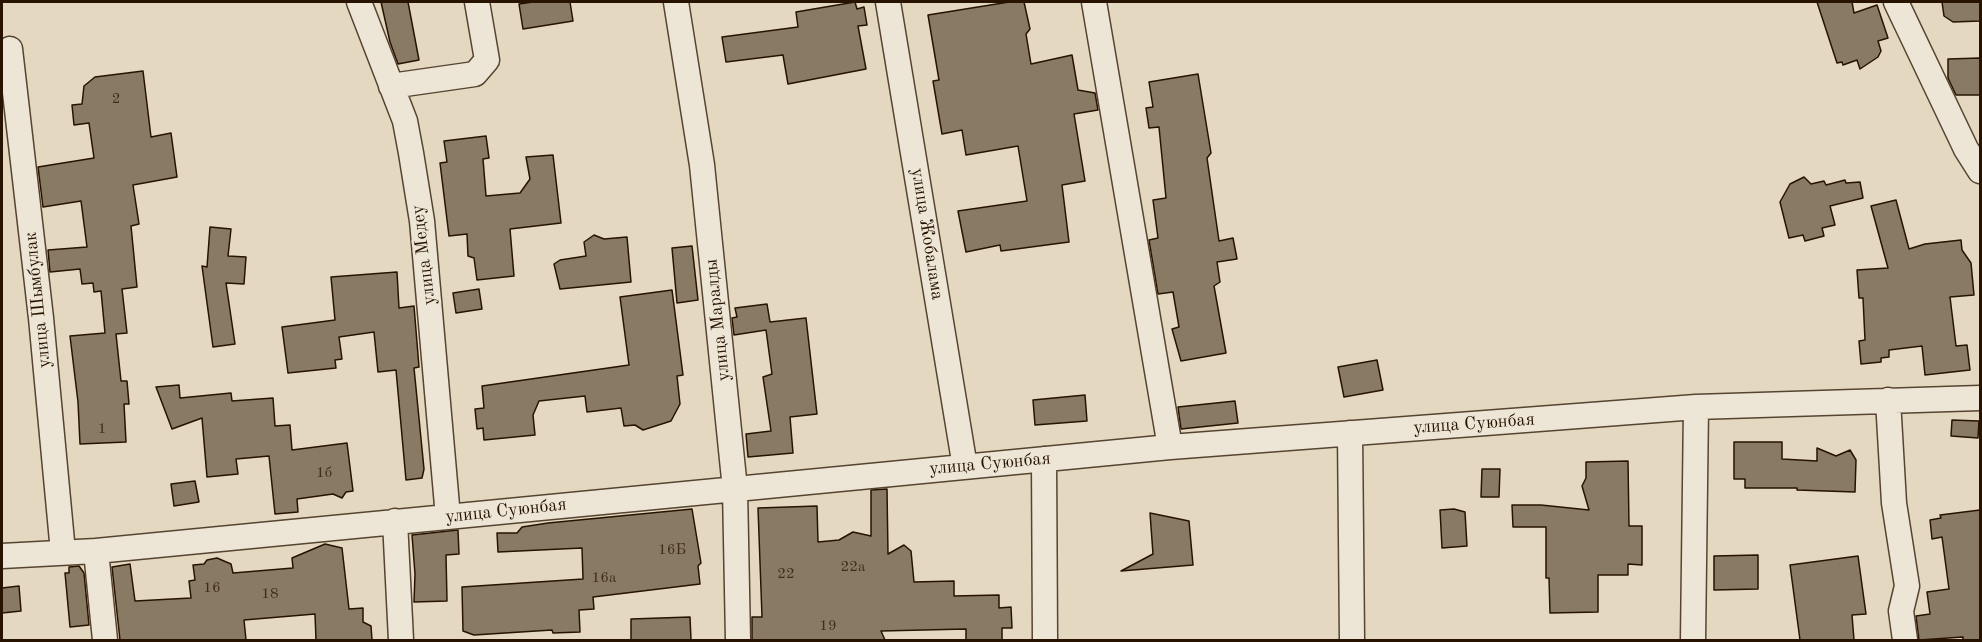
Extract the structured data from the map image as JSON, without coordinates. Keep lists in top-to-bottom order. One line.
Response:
{"streets":{"street":["улица Жобалама","улица Медеу","улица Шымбулак","улица Маралды","улица Суюнбая"]},"crossings":[["улица Жобалама","улица Суюнбая"],["улица Медеу","улица Суюнбая"],["улица Шымбулак","улица Суюнбая"],["улица Маралды","улица Суюнбая"]],"house_numbers":["2","1","1б","16Б","22а","22","16а","16","18","19"]}
